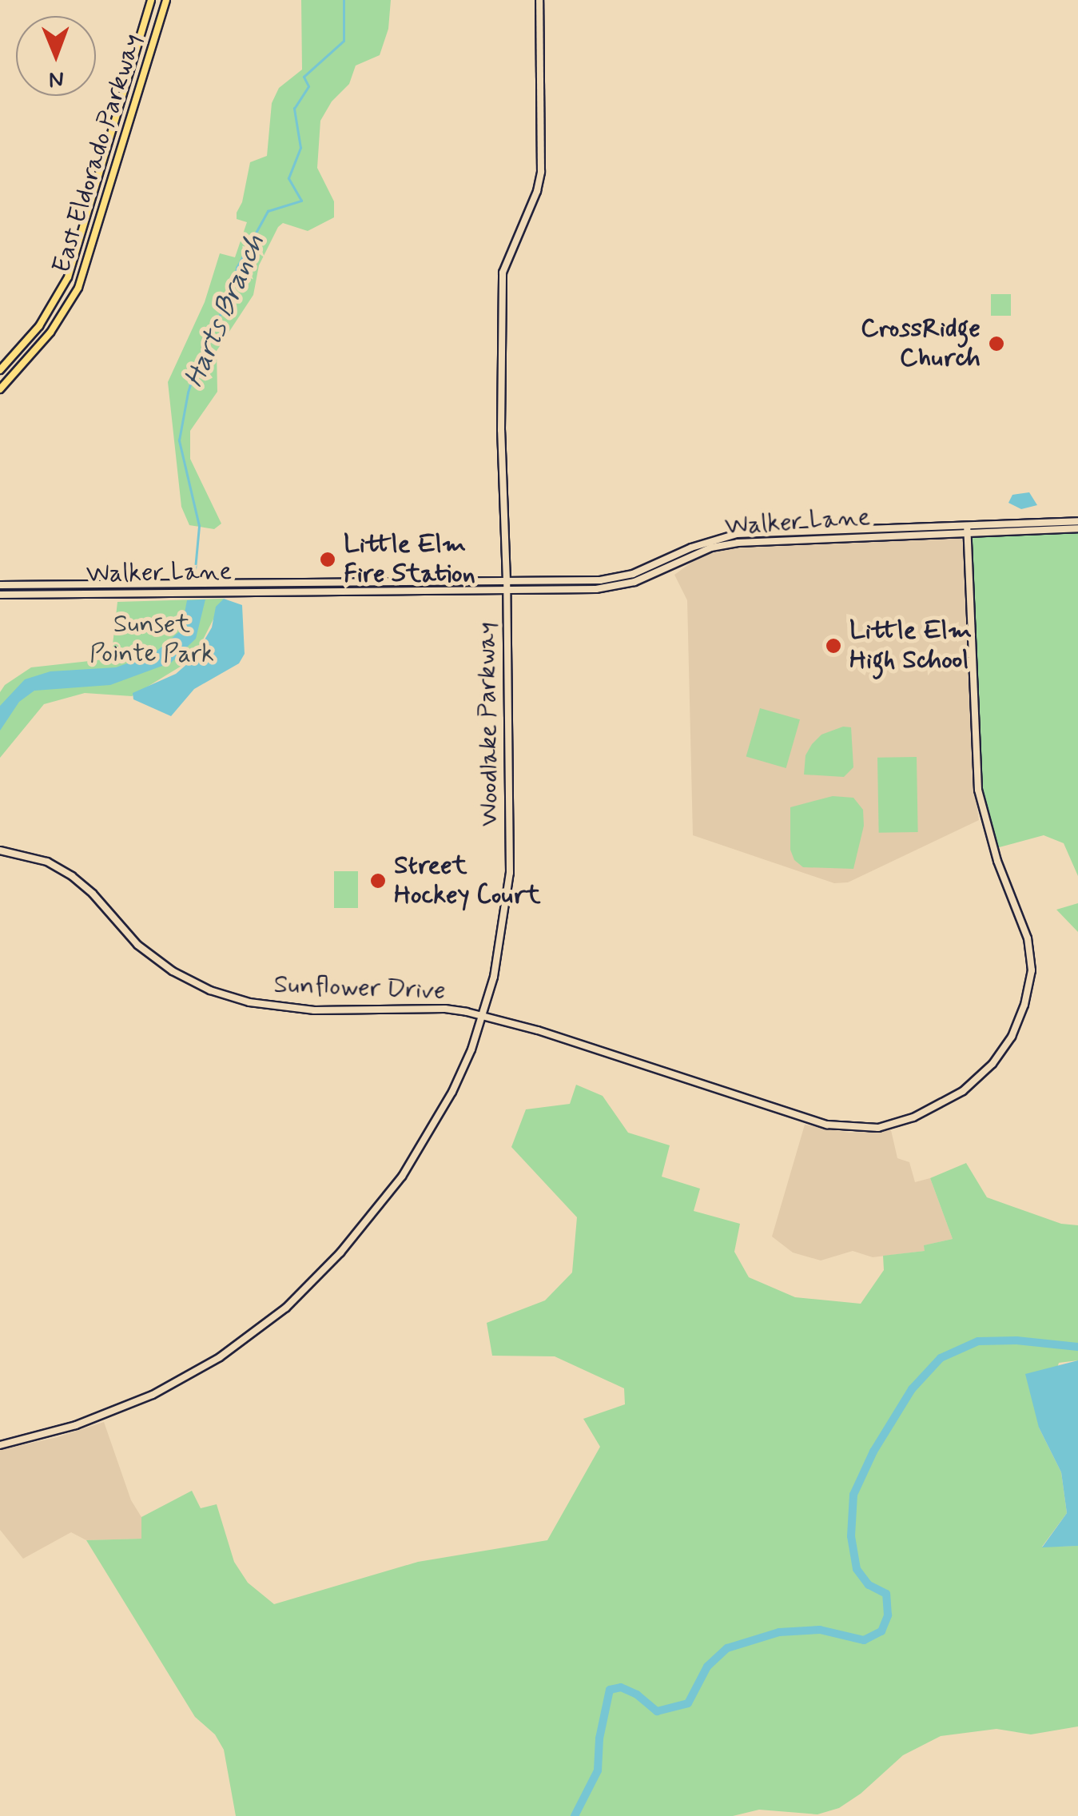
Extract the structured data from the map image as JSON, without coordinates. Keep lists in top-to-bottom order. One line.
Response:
{"streets":{"main road":["East Eldorado Parkway"],"street":["Walker Lane","Woodlake Parkway","Sunflower Drive"]},"crossings":[["Walker Lane","Woodlake Parkway"],["Walker Lane","Sunflower Drive"],["Woodlake Parkway","Sunflower Drive"]],"water":["Harts Branch"],"parks":["Sunset Pointe Park"],"places":["CrossRidge Church","Little Elm Fire Station","Little Elm High School","Street Hockey Court"],"north":"bottom"}
